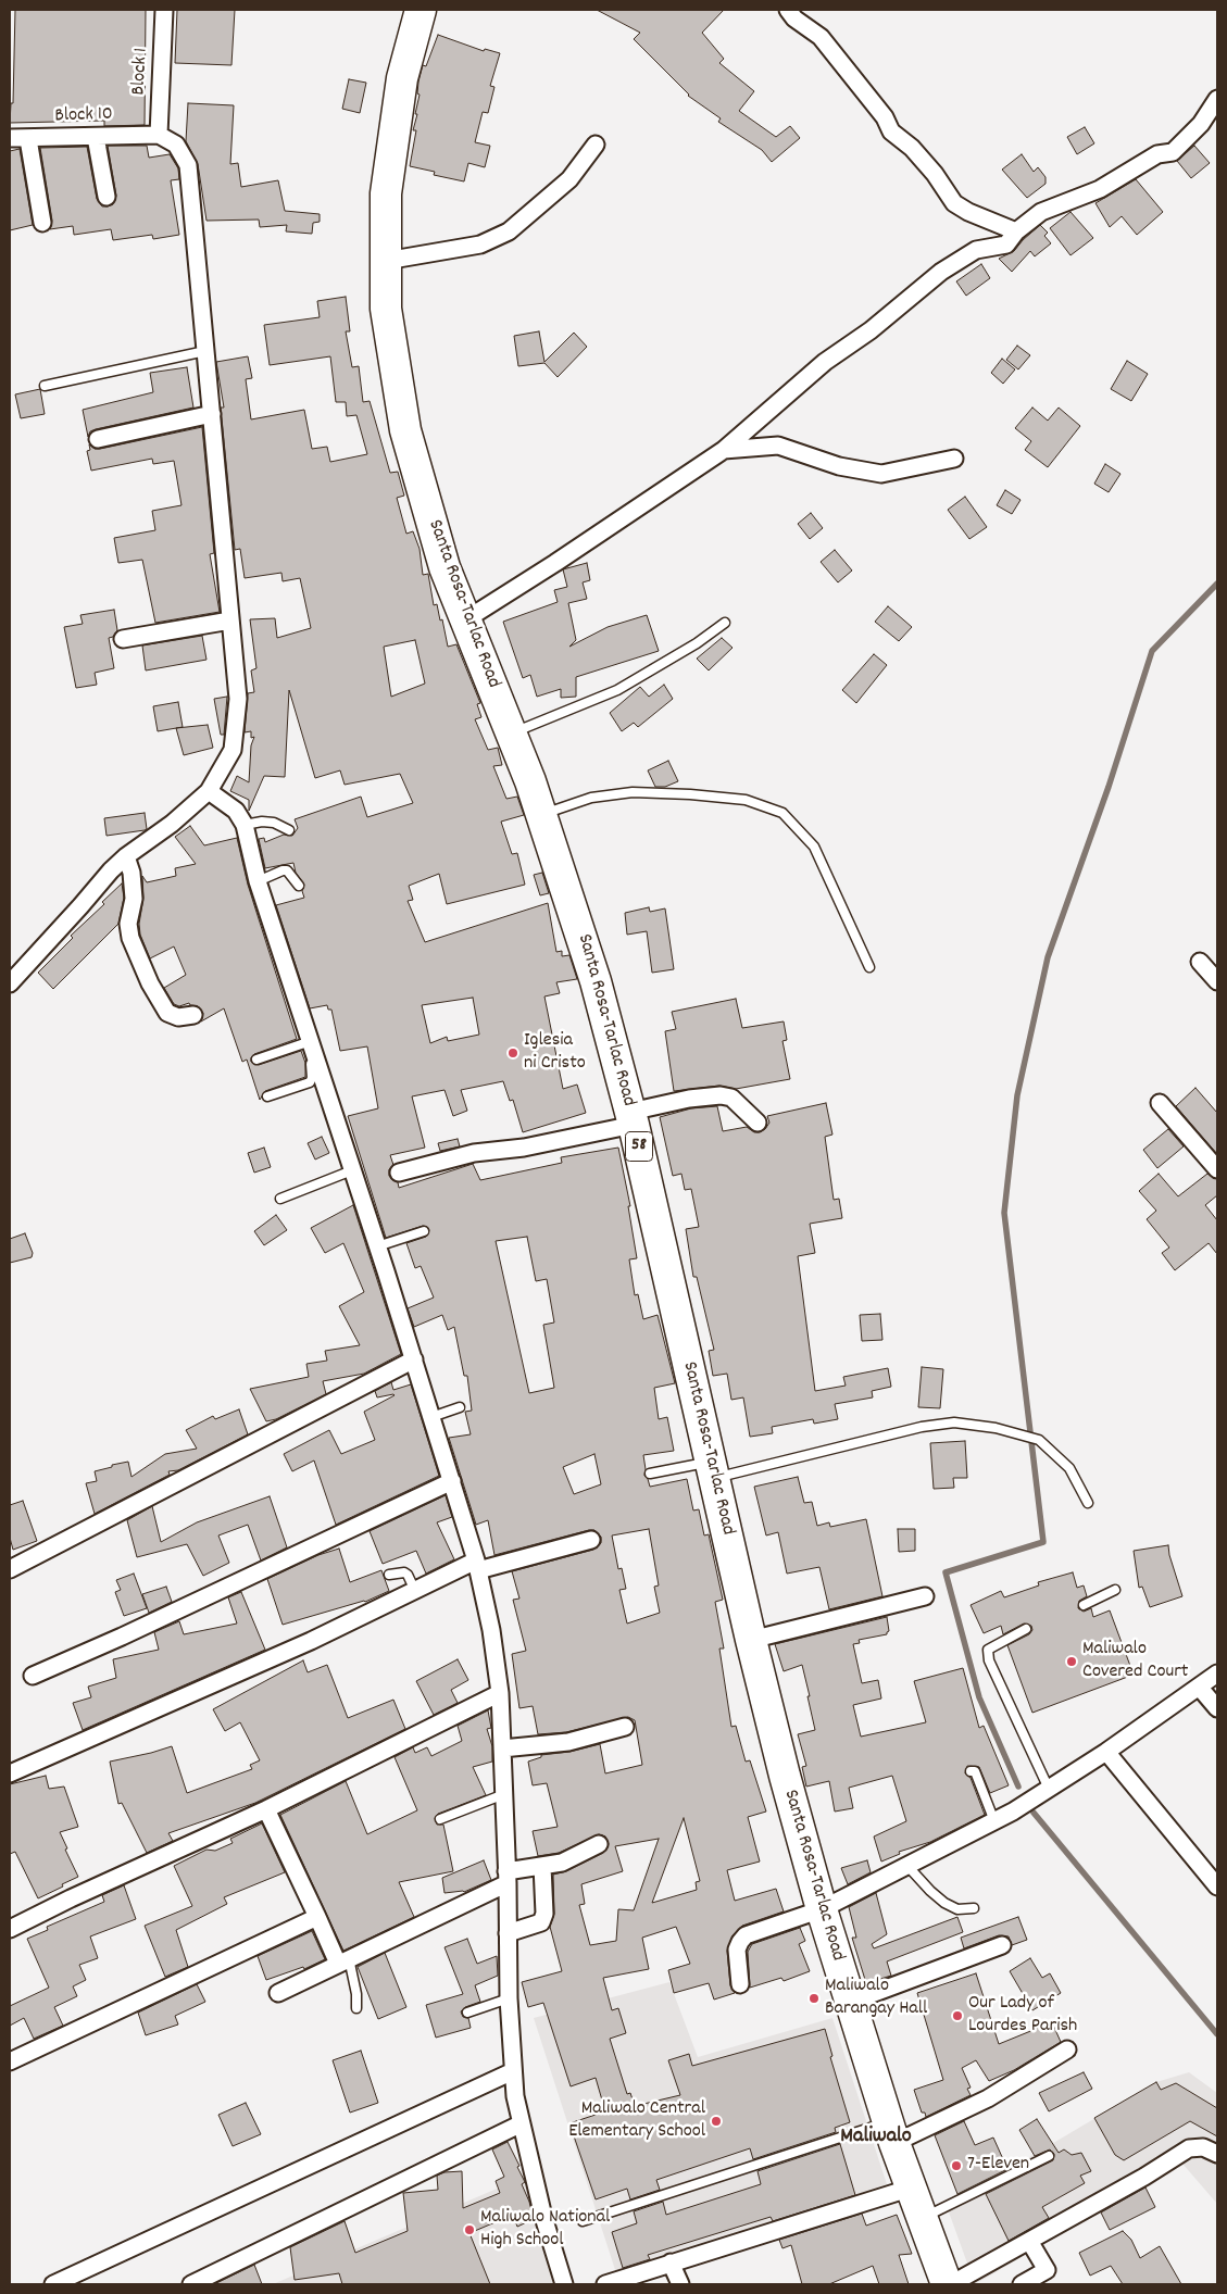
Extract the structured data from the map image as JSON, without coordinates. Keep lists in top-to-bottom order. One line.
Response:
{"streets":{"highway":["Santa Rosa-Tarlac Road","58"],"street":["Block 1","Block 10"]},"crossings":[["Block 1","Block 10"]],"districts":["Maliwalo"],"places":["Iglesia ni Cristo","Maliwalo Covered Court","Maliwalo Barangay Hall","Our Lady of Lourdes Parish","Maliwalo Central Elementary School","7-Eleven","Maliwalo National High School"]}
